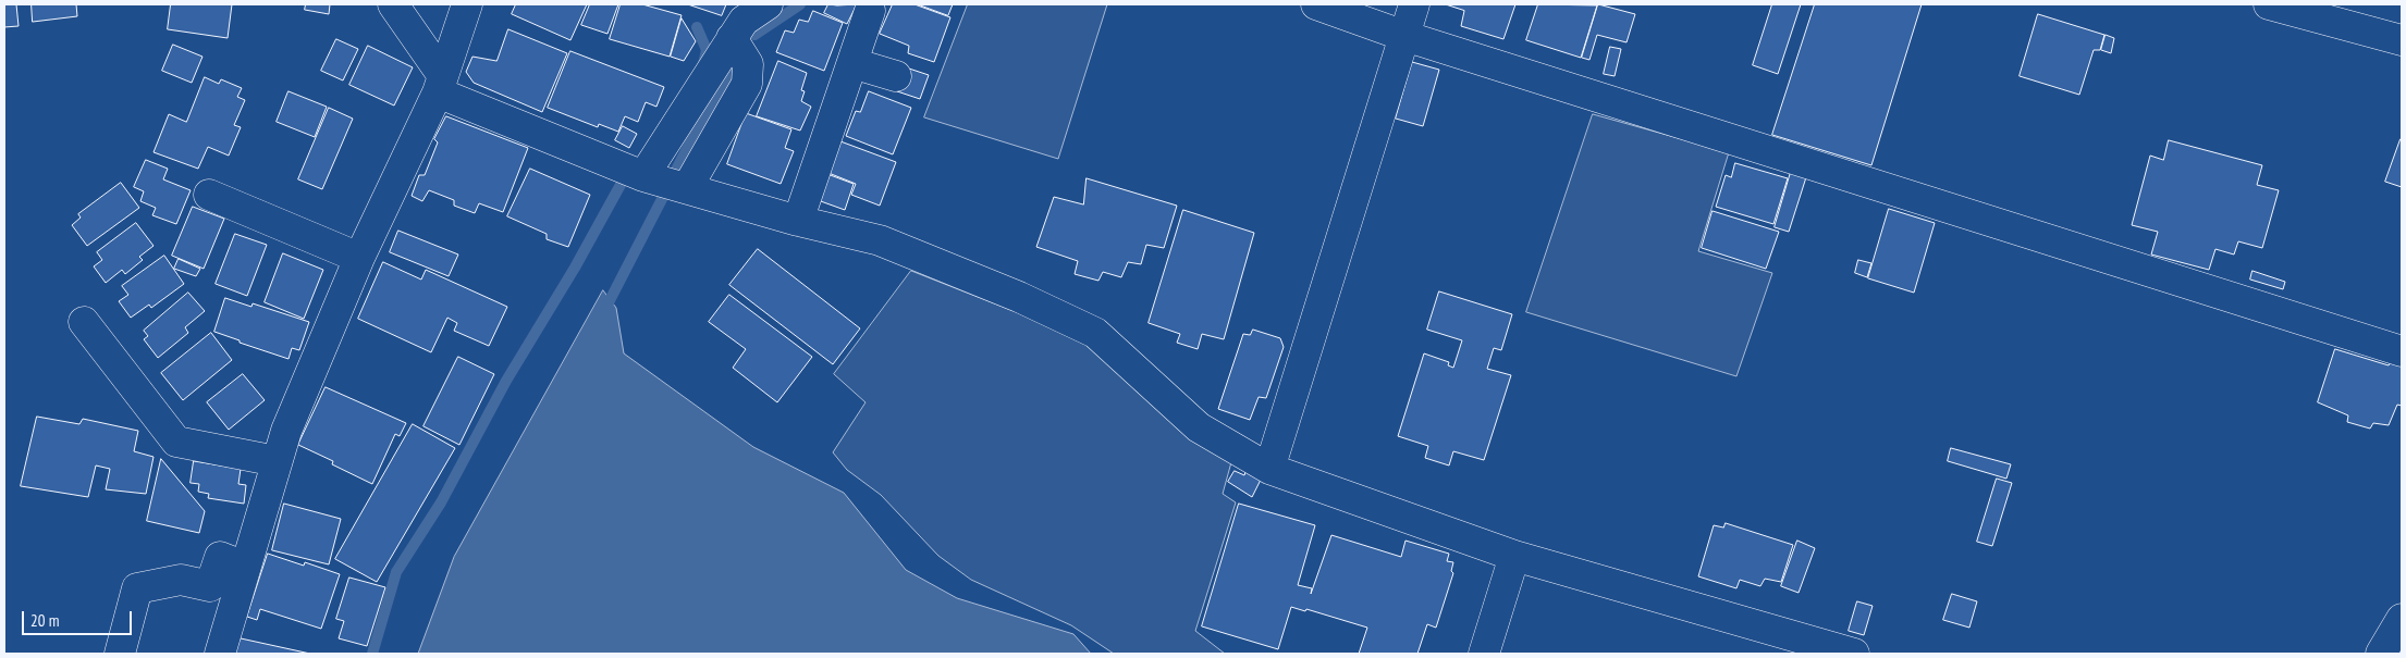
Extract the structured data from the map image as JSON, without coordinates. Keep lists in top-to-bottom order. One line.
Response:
{"scale_bar":"20 m"}
